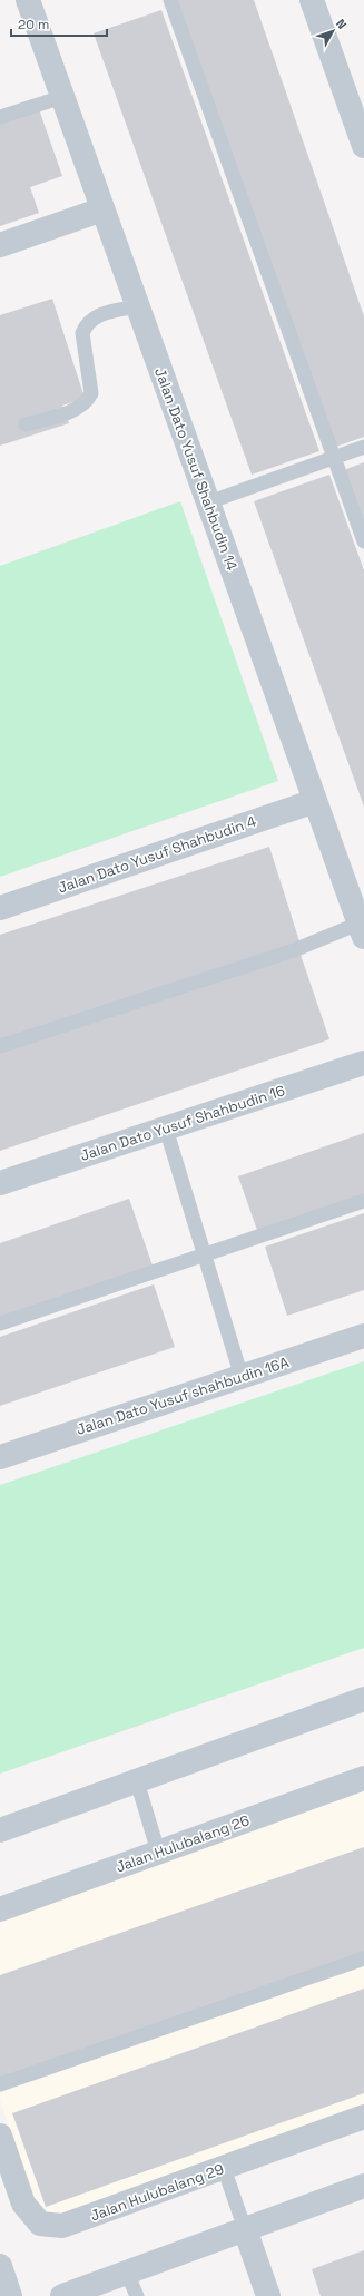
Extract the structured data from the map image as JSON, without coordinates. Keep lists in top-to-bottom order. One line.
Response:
{"streets":{"street":["Jalan Dato Yusuf Shahbudin 14","Jalan Dato Yusuf Shahbudin 4","Jalan Dato Yusuf Shahbudin 16","Jalan Dato Yusuf shahbudin 16A","Jalan Hulubalang 26","Jalan Hulubalang 29"]},"crossings":[["Jalan Dato Yusuf Shahbudin 14","Jalan Dato Yusuf Shahbudin 4"]],"scale_bar":"20 m","north":"top right"}
